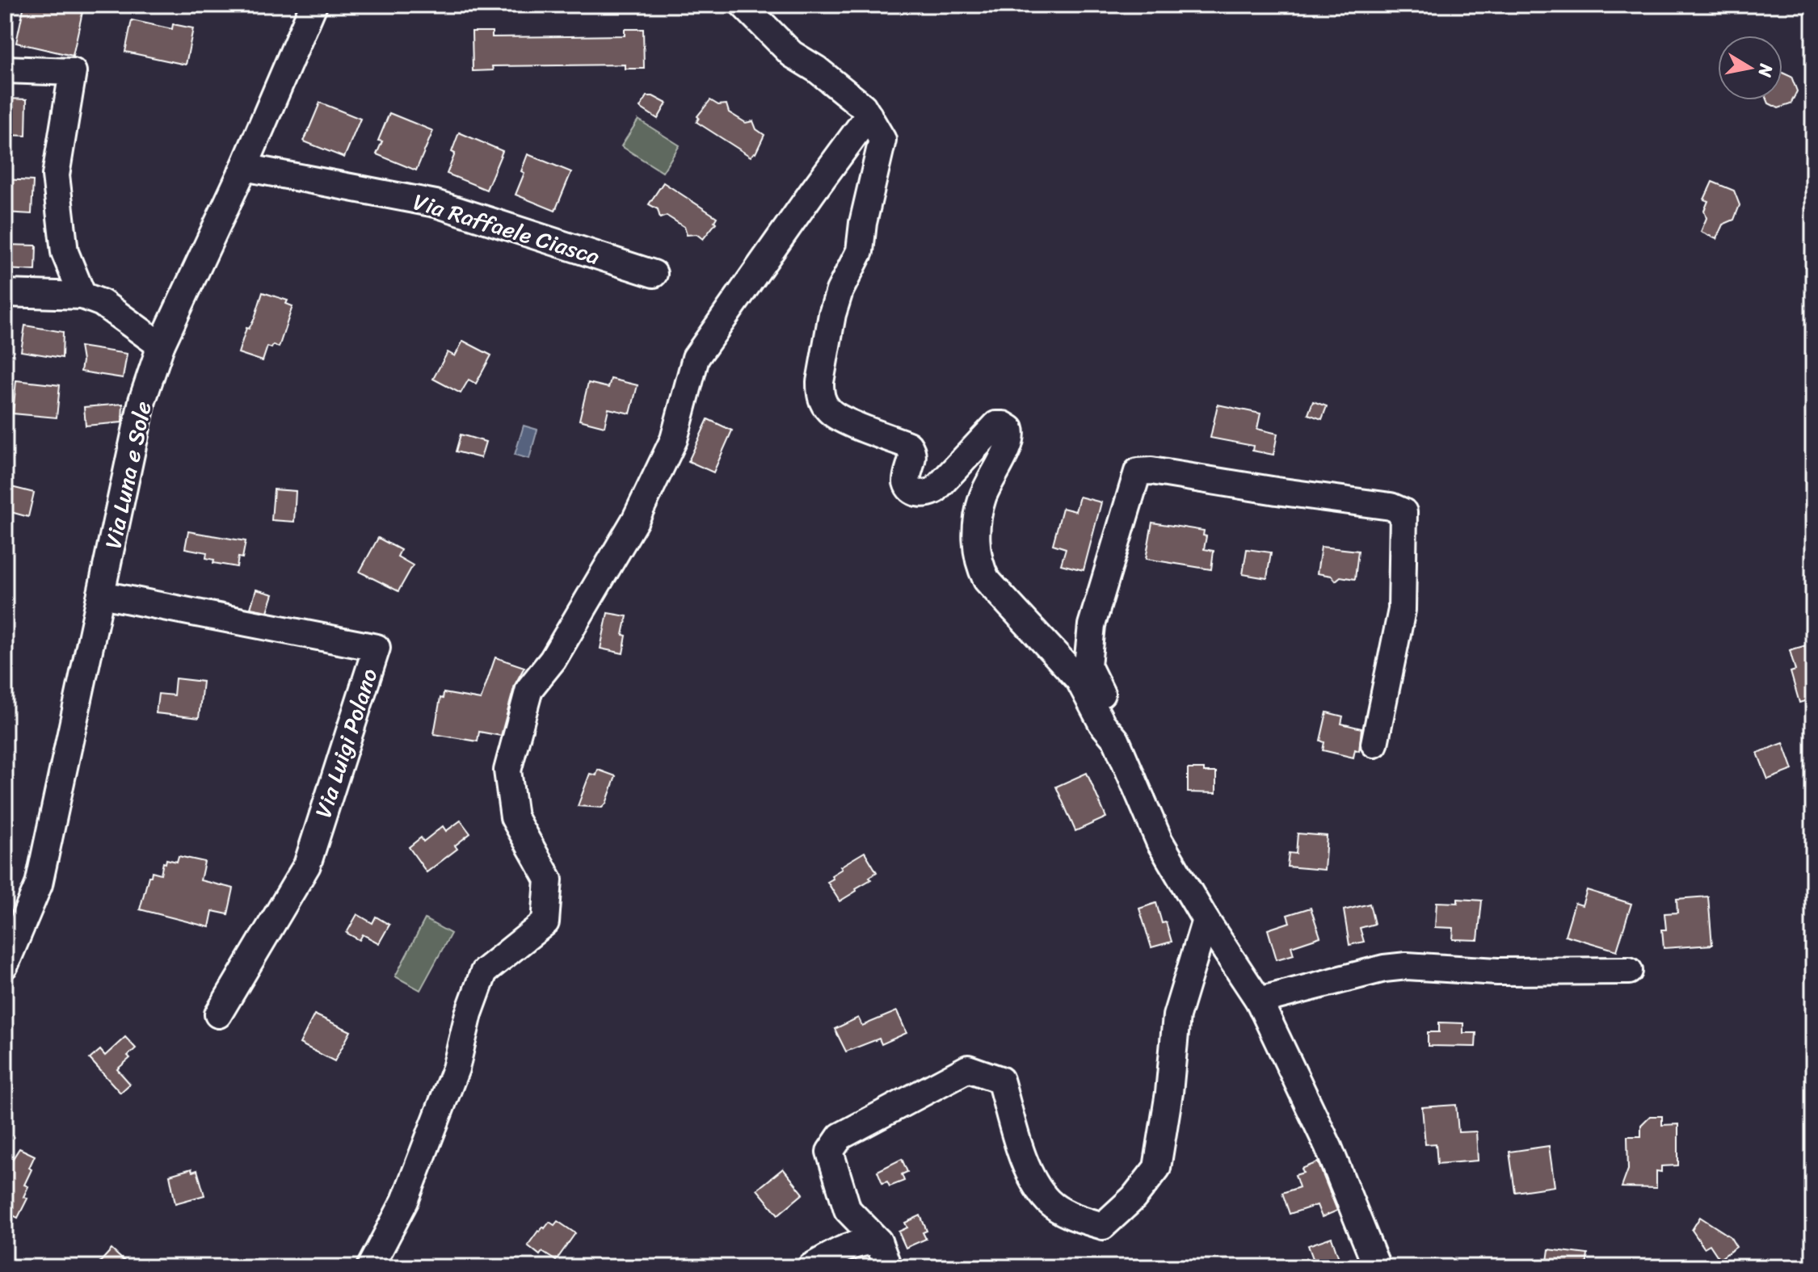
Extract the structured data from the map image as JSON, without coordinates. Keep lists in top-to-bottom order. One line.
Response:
{"streets":{"street":["Via Raffaele Ciasca","Via Luna e Sole","Via Luigi Polano"]},"crossings":[["Via Raffaele Ciasca","Via Luna e Sole"],["Via Luna e Sole","Via Luigi Polano"]],"north":"right"}
